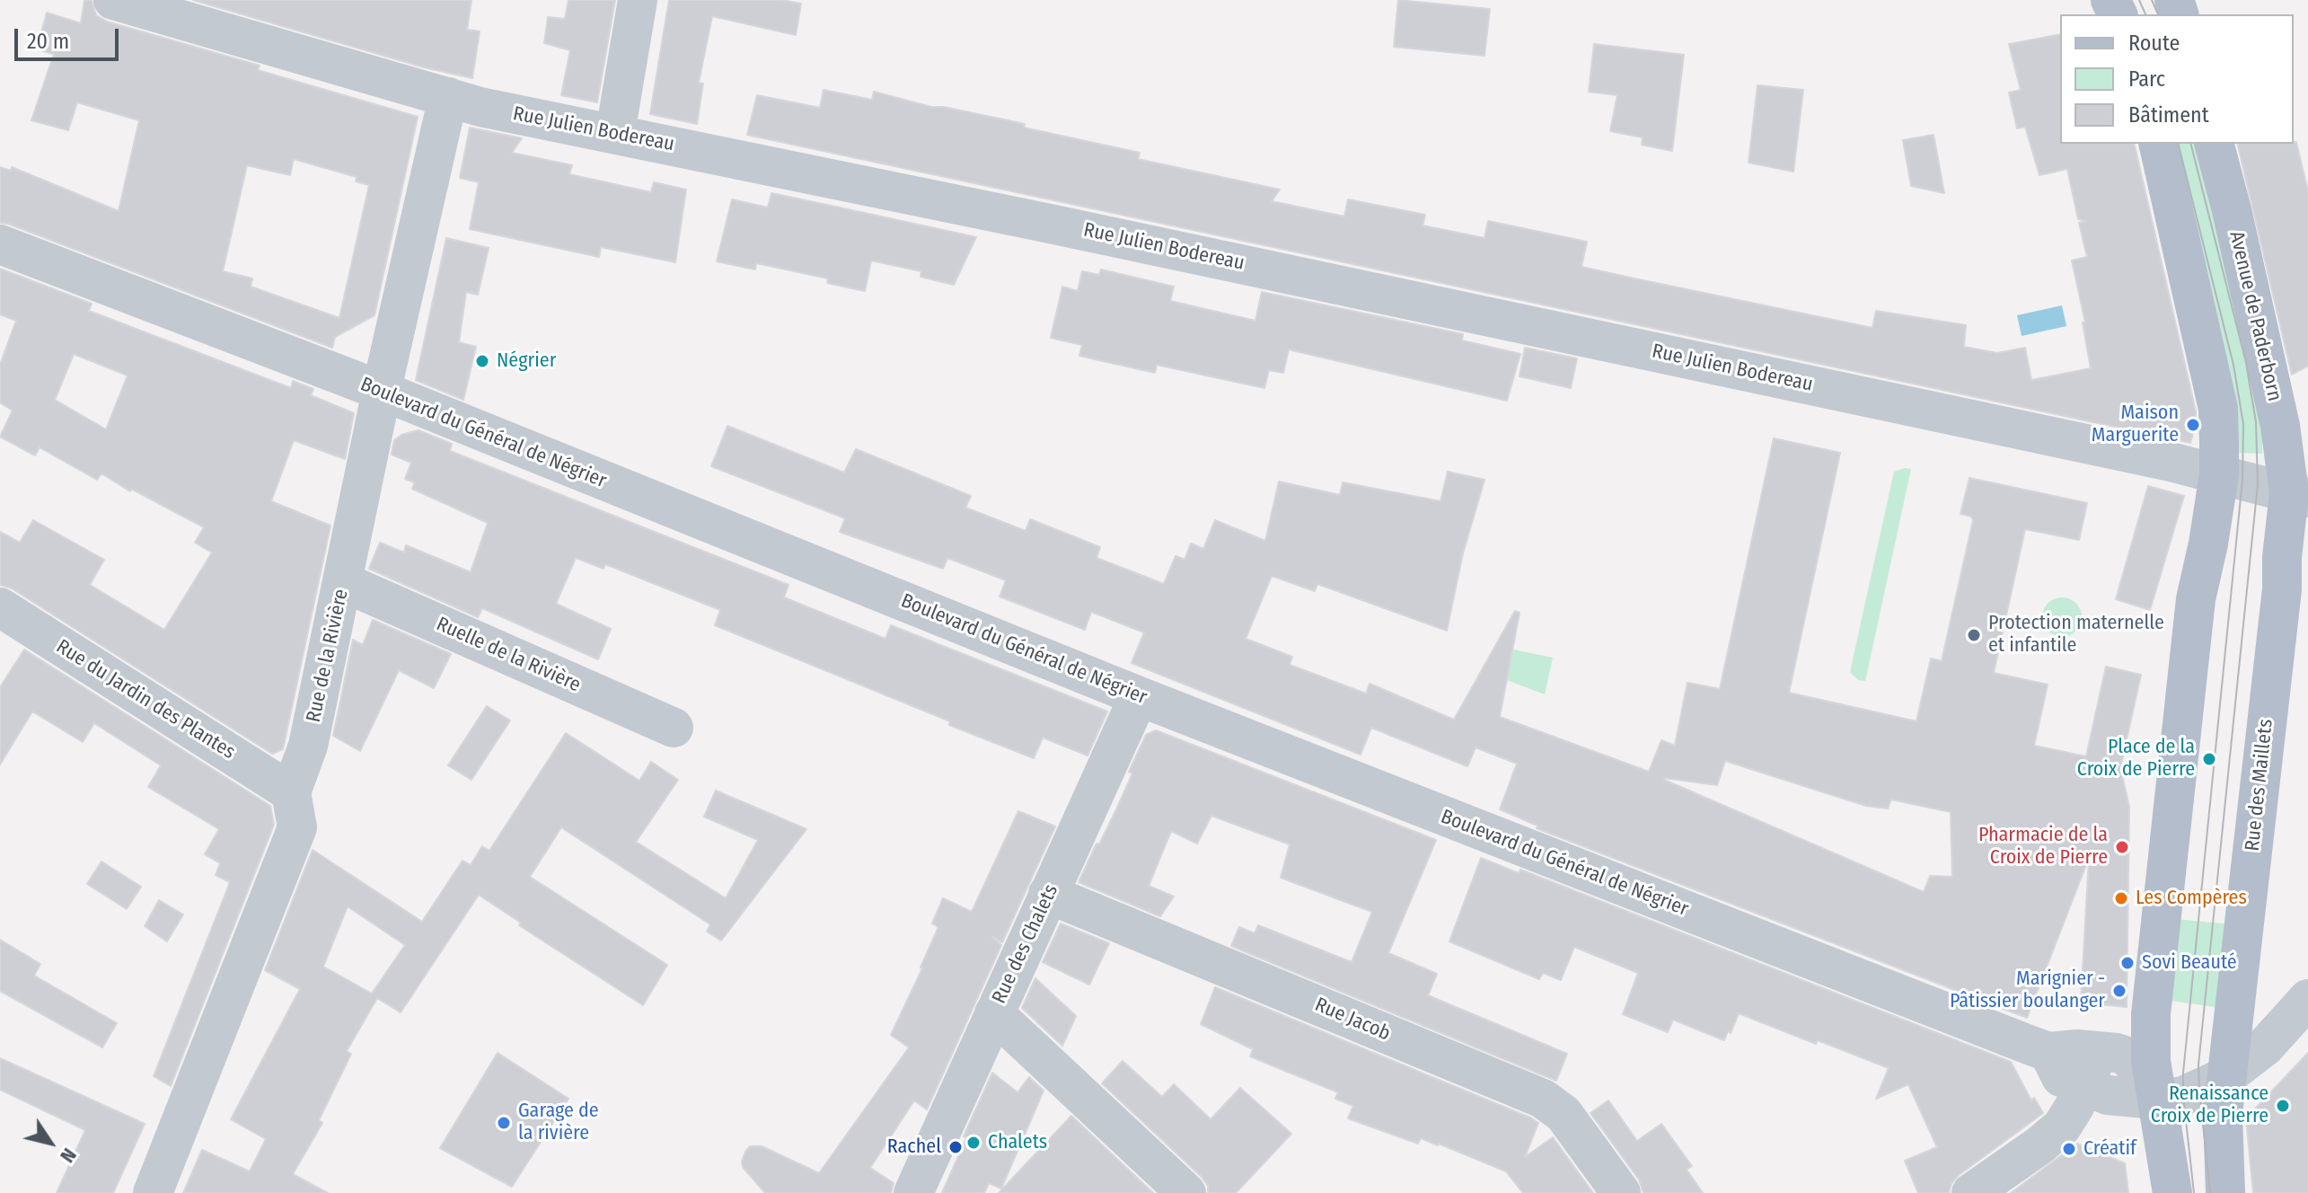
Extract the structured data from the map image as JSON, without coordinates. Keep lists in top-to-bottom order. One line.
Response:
{"streets":{"main road":["Avenue de Paderborn","Rue des Maillets"],"street":["Rue Julien Bodereau","Boulevard du Général de Négrier","Ruelle de la Rivière","Rue de la Rivière","Rue du Jardin des Plantes","Rue des Chalets","Rue Jacob"]},"crossings":[["Rue Julien Bodereau","Avenue de Paderborn"],["Rue Julien Bodereau","Rue de la Rivière"],["Rue Julien Bodereau","Rue des Maillets"],["Avenue de Paderborn","Rue des Maillets"],["Boulevard du Général de Négrier","Rue de la Rivière"],["Boulevard du Général de Négrier","Rue des Chalets"],["Ruelle de la Rivière","Rue de la Rivière"],["Rue de la Rivière","Rue du Jardin des Plantes"],["Rue des Chalets","Rue Jacob"]],"places":["Négrier","Maison Marguerite","Protection maternelle et infantile","Place de la Croix de Pierre","Pharmacie de la Croix de Pierre","Les Compères","Sovi Beauté","Marignier - Pâtissier boulanger","Renaissance Croix de Pierre","Garage de la rivière","Chalets","Rachel","Créatif"],"legend":["Route","Parc","Bâtiment"],"scale_bar":"20 m","north":"bottom right"}
